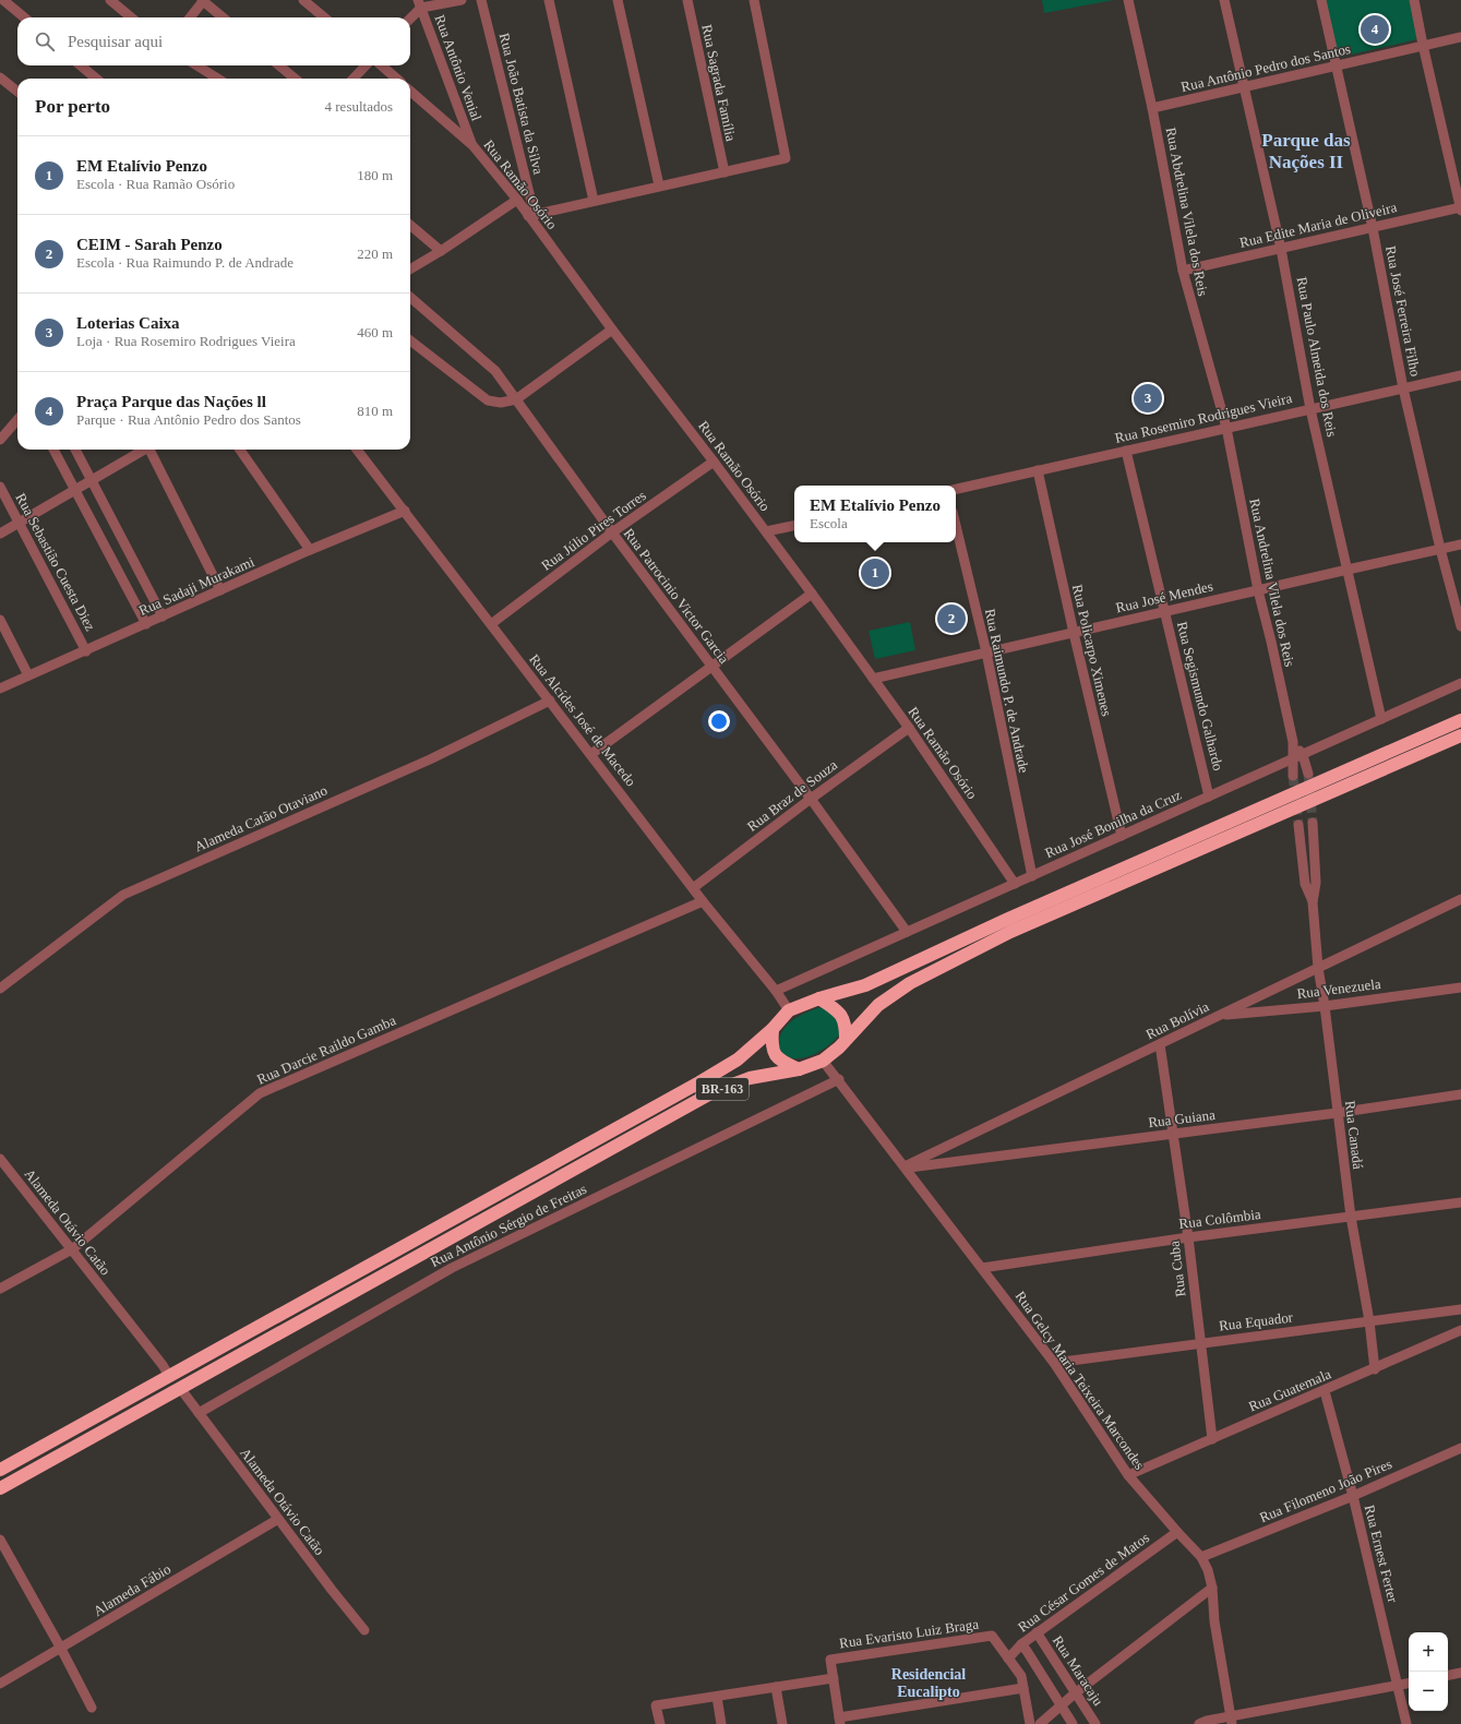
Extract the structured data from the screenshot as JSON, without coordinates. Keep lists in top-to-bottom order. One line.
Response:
{"streets":{"highway":["BR-163"],"street":["Rua Antônio Venial","Rua Antônio Pedro dos Santos","Rua Sagrada Família","Rua João Batista da Silva","Rua Ramão Osório","Rua Abdrelina Vilela dos Reis","Rua Edite Maria de Oliveira","Rua José Ferreira Filho","Rua Paulo Almeida dos Reis","Rua Rosemiro Rodrigues Vieira","Rua Júlio Pires Torres","Rua Sebastião Cuesta Diez","Rua Andrelina Vilela dos Reis","Rua Sadaji Murakami","Rua Patrocinio Victor Garcia","Rua José Mendes","Rua Policarpo Ximenes","Rua Raimundo P. de Andrade","Rua Segismundo Galhardo","Rua Alcídes José de Macedo","Rua Braz de Souza","Alameda Catão Otaviano","Rua José Bonilha da Cruz","Rua Venezuela","Rua Bolívia","Rua Darcie Raildo Gamba","Rua Guiana","Rua Canadá","Rua Colômbia","Alameda Otávio Catão","Rua Antônio Sérgio de Freitas","Rua Cuba","Rua Equador","Rua Gelcy Maria Teixeira Marcondes","Rua Guatemala","Rua Filomeno João Pires","Rua Ernest Ferter","Rua César Gomes de Matos","Alameda Fábio","Rua Evaristo Luiz Braga","Rua Maracaju"]},"crossings":[["Rua Antônio Venial","Rua Ramão Osório"],["Rua Antônio Pedro dos Santos","Rua Abdrelina Vilela dos Reis"],["Rua Antônio Pedro dos Santos","Rua José Ferreira Filho"],["Rua Antônio Pedro dos Santos","Rua Paulo Almeida dos Reis"],["Rua João Batista da Silva","Rua Ramão Osório"],["Rua Ramão Osório","Rua Júlio Pires Torres"],["Rua Ramão Osório","Rua José Mendes"],["Rua Ramão Osório","Rua Braz de Souza"],["Rua Ramão Osório","Rua José Bonilha da Cruz"],["Rua Abdrelina Vilela dos Reis","Rua Edite Maria de Oliveira"],["Rua Abdrelina Vilela dos Reis","Rua Rosemiro Rodrigues Vieira"],["Rua Abdrelina Vilela dos Reis","Rua Andrelina Vilela dos Reis"],["Rua Edite Maria de Oliveira","Rua José Ferreira Filho"],["Rua Edite Maria de Oliveira","Rua Paulo Almeida dos Reis"],["Rua José Ferreira Filho","Rua Rosemiro Rodrigues Vieira"],["Rua José Ferreira Filho","Rua José Mendes"],["Rua Paulo Almeida dos Reis","Rua Rosemiro Rodrigues Vieira"],["Rua Paulo Almeida dos Reis","Rua José Mendes"],["Rua Paulo Almeida dos Reis","Rua José Bonilha da Cruz"],["Rua Rosemiro Rodrigues Vieira","Rua Andrelina Vilela dos Reis"],["Rua Rosemiro Rodrigues Vieira","Rua Policarpo Ximenes"],["Rua Rosemiro Rodrigues Vieira","Rua Segismundo Galhardo"],["Rua Júlio Pires Torres","Rua Patrocinio Victor Garcia"],["Rua Júlio Pires Torres","Rua Alcídes José de Macedo"],["Rua Sebastião Cuesta Diez","Rua Sadaji Murakami"],["Rua Andrelina Vilela dos Reis","Rua José Mendes"],["Rua Sadaji Murakami","Rua Alcídes José de Macedo"],["Rua Patrocinio Victor Garcia","Rua Braz de Souza"],["Rua Patrocinio Victor Garcia","Rua José Bonilha da Cruz"],["Rua José Mendes","Rua Policarpo Ximenes"],["Rua José Mendes","Rua Raimundo P. de Andrade"],["Rua José Mendes","Rua Segismundo Galhardo"],["Rua Policarpo Ximenes","Rua José Bonilha da Cruz"],["Rua Raimundo P. de Andrade","Rua José Bonilha da Cruz"],["Rua Segismundo Galhardo","Rua José Bonilha da Cruz"],["Rua Alcídes José de Macedo","Rua Braz de Souza"],["Rua Alcídes José de Macedo","Alameda Catão Otaviano"],["Rua Alcídes José de Macedo","Rua José Bonilha da Cruz"],["Rua Alcídes José de Macedo","Rua Darcie Raildo Gamba"],["Rua Alcídes José de Macedo","BR-163"],["Rua Alcídes José de Macedo","Rua Gelcy Maria Teixeira Marcondes"],["Rua Venezuela","Rua Bolívia"],["Rua Venezuela","Rua Canadá"],["Rua Bolívia","Rua Guiana"],["Rua Bolívia","Rua Canadá"],["Rua Bolívia","Rua Cuba"],["Rua Bolívia","Rua Gelcy Maria Teixeira Marcondes"],["Rua Darcie Raildo Gamba","Alameda Otávio Catão"],["BR-163","Alameda Otávio Catão"],["BR-163","Rua Gelcy Maria Teixeira Marcondes"],["Rua Guiana","Rua Canadá"],["Rua Guiana","Rua Cuba"],["Rua Guiana","Rua Gelcy Maria Teixeira Marcondes"],["Rua Canadá","Rua Colômbia"],["Rua Canadá","Rua Equador"],["Rua Canadá","Rua Guatemala"],["Rua Colômbia","Rua Cuba"],["Rua Colômbia","Rua Gelcy Maria Teixeira Marcondes"],["Alameda Otávio Catão","Rua Antônio Sérgio de Freitas"],["Alameda Otávio Catão","Alameda Fábio"],["Rua Antônio Sérgio de Freitas","Rua Gelcy Maria Teixeira Marcondes"],["Rua Cuba","Rua Equador"],["Rua Cuba","Rua Guatemala"],["Rua Equador","Rua Gelcy Maria Teixeira Marcondes"],["Rua Gelcy Maria Teixeira Marcondes","Rua Guatemala"],["Rua Gelcy Maria Teixeira Marcondes","Rua Filomeno João Pires"],["Rua Gelcy Maria Teixeira Marcondes","Rua César Gomes de Matos"],["Rua Guatemala","Rua Ernest Ferter"],["Rua Filomeno João Pires","Rua Ernest Ferter"],["Rua César Gomes de Matos","Rua Evaristo Luiz Braga"],["Rua César Gomes de Matos","Rua Maracaju"]],"districts":["Parque das Nações II","Residencial Eucalipto"],"page":{"pins":["4","3","1","2"],"search":"Pesquisar aqui","heading":["Por perto","4 resultados"],"list":[{"mark":"1","name":"EM Etalívio Penzo","note":"Escola · Rua Ramão Osório","value":"180 m"},{"mark":"2","name":"CEIM - Sarah Penzo","note":"Escola · Rua Raimundo P. de Andrade","value":"220 m"},{"mark":"3","name":"Loterias Caixa","note":"Loja · Rua Rosemiro Rodrigues Vieira","value":"460 m"},{"mark":"4","name":"Praça Parque das Nações ll","note":"Parque · Rua Antônio Pedro dos Santos","value":"810 m"}],"popup":["EM Etalívio Penzo","Escola"],"map_buttons":["+","−"]}}
